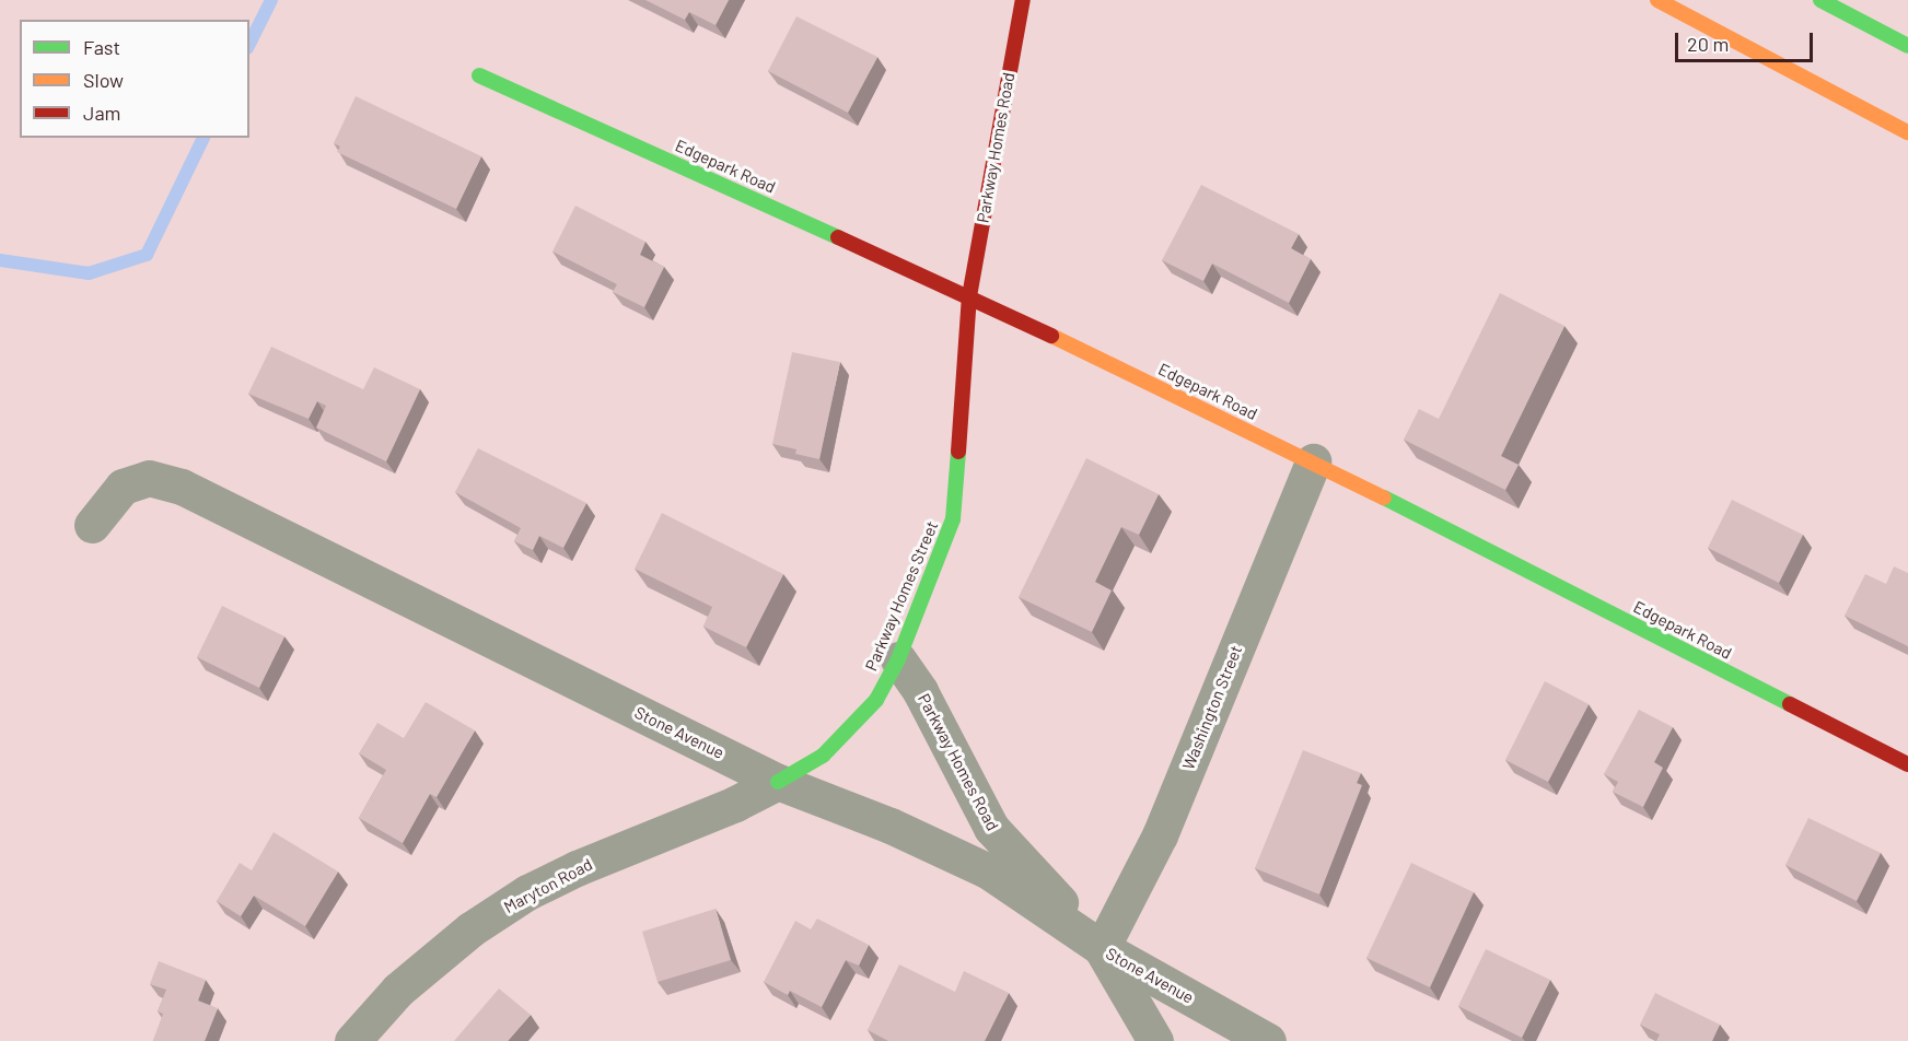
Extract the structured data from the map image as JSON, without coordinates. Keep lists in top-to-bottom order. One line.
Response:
{"streets":{"main road":["Parkway Homes Road","Edgepark Road","Parkway Homes Street"],"street":["Washington Street","Stone Avenue","Maryton Road"]},"crossings":[["Parkway Homes Road","Edgepark Road"],["Parkway Homes Road","Parkway Homes Street"],["Parkway Homes Road","Washington Street"],["Parkway Homes Road","Stone Avenue"],["Edgepark Road","Parkway Homes Street"],["Edgepark Road","Washington Street"],["Parkway Homes Street","Stone Avenue"],["Parkway Homes Street","Maryton Road"],["Washington Street","Stone Avenue"],["Stone Avenue","Maryton Road"]],"legend":["Fast","Slow","Jam"],"scale_bar":"20 m"}
